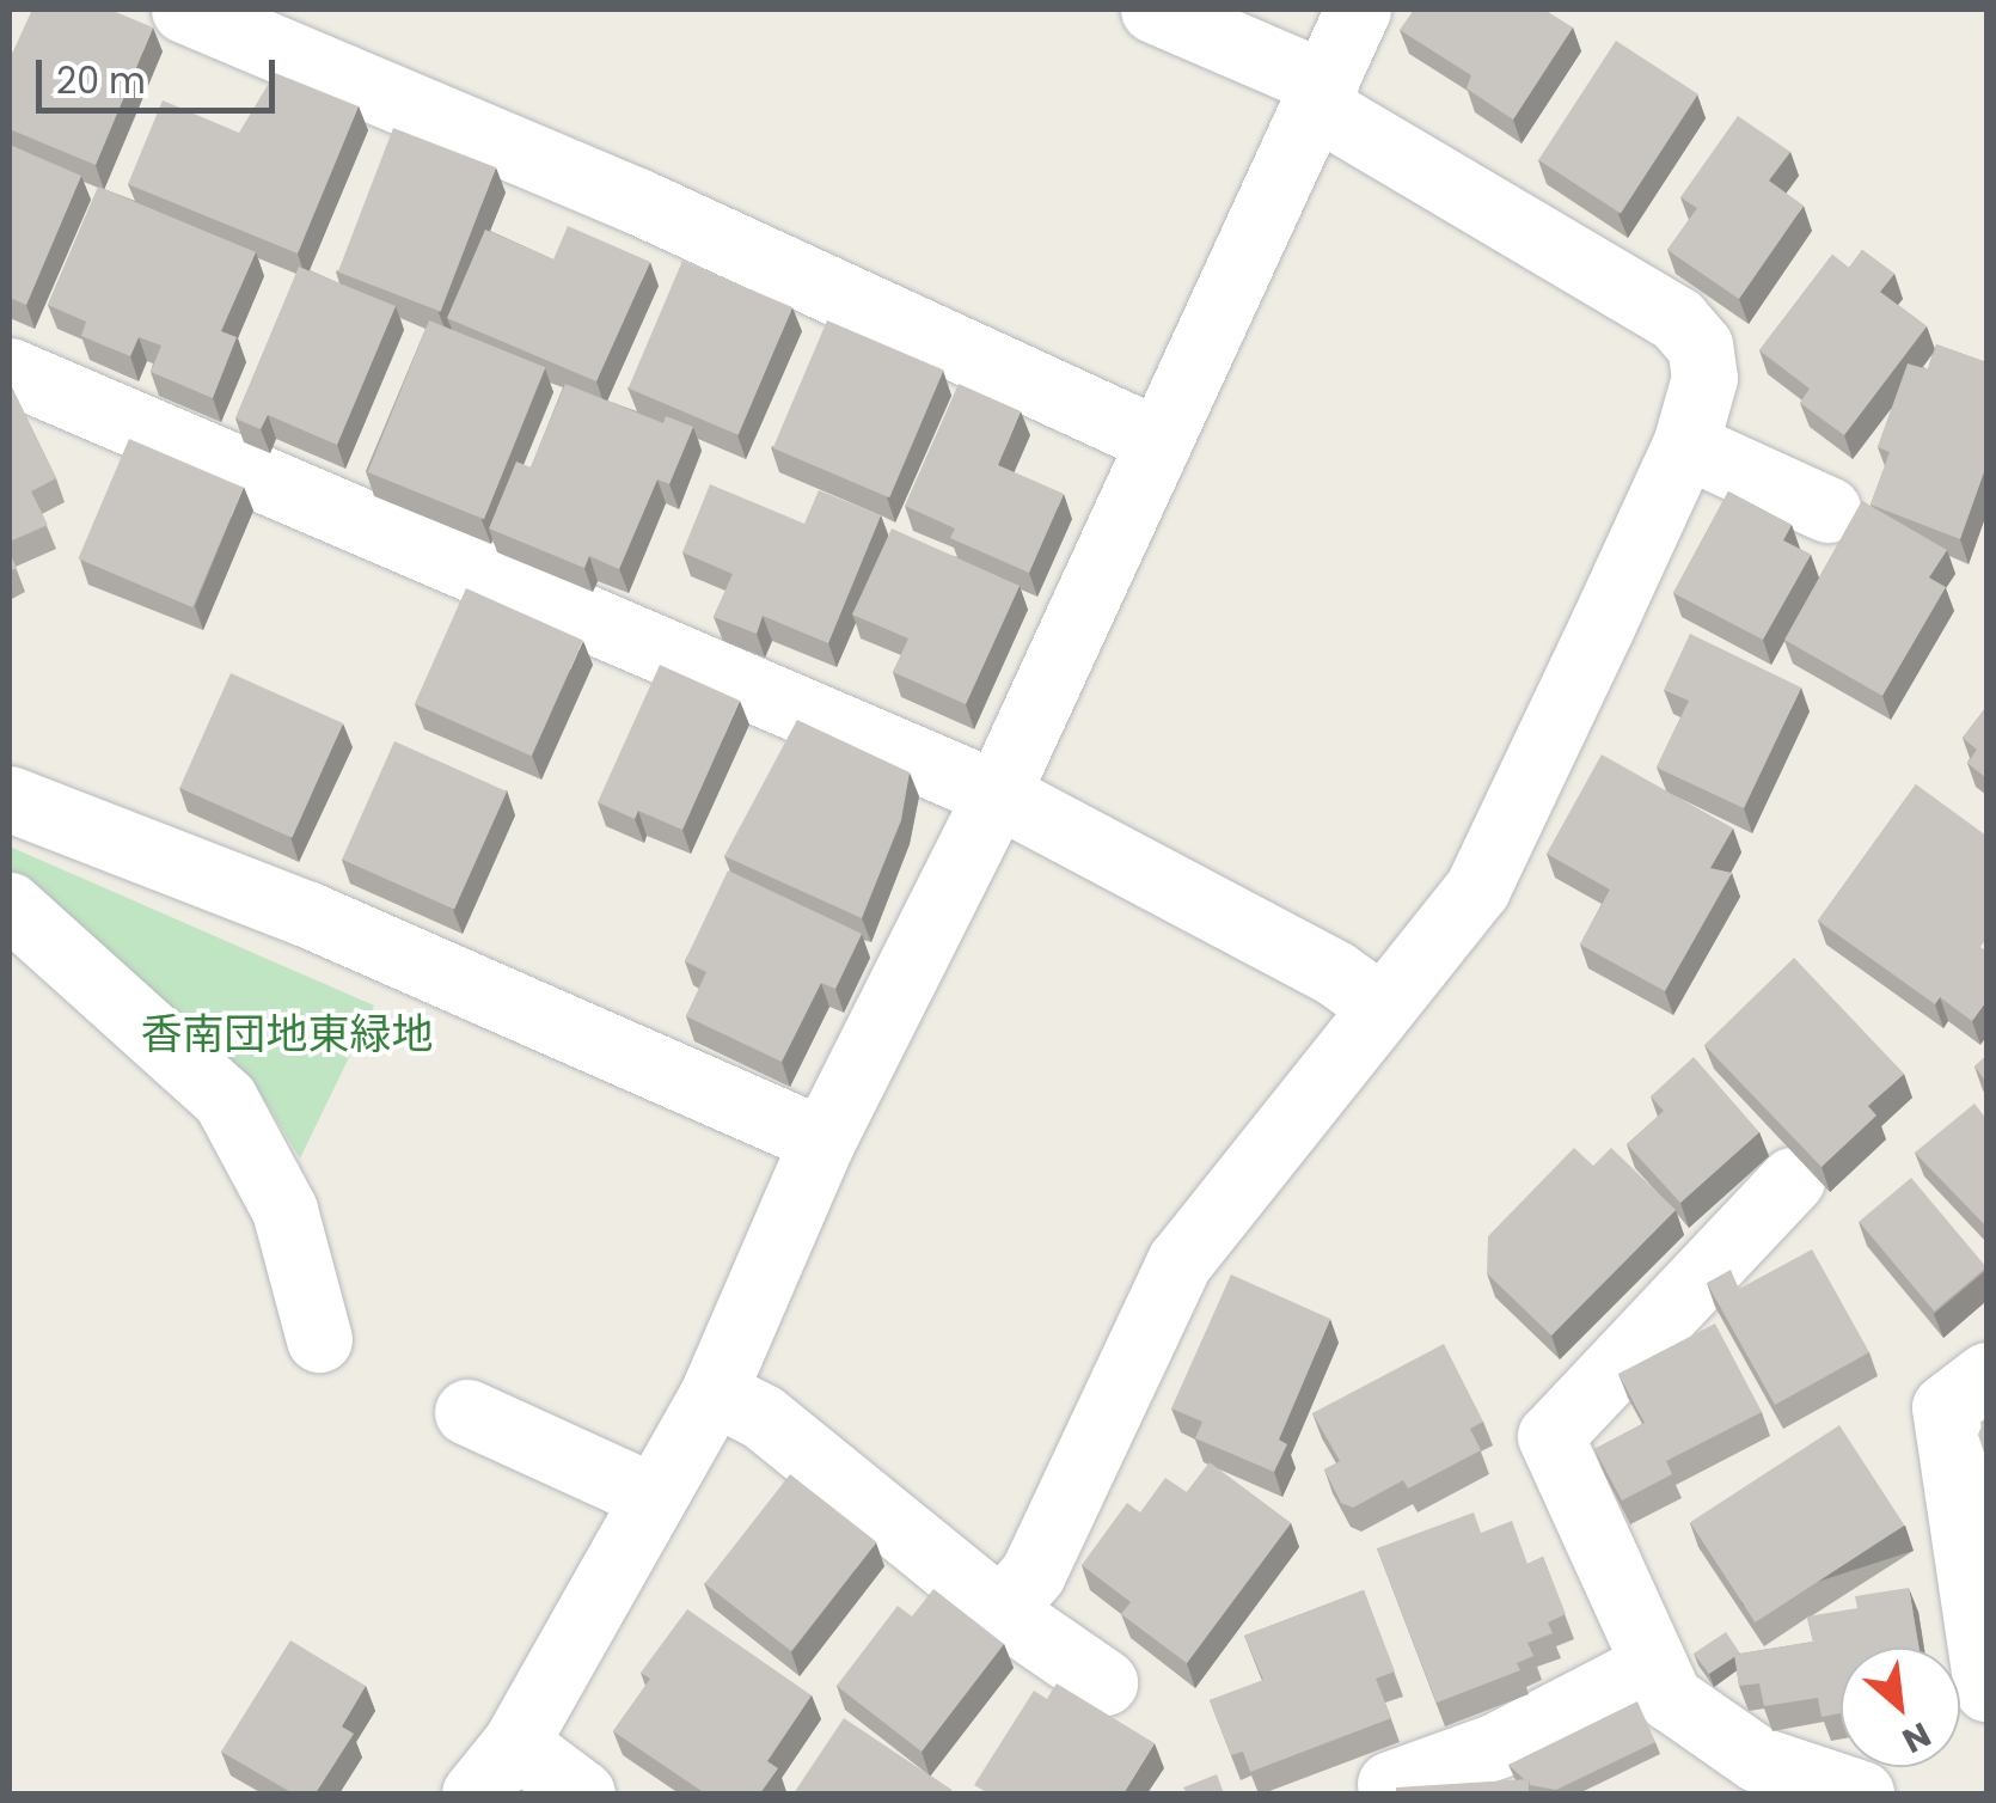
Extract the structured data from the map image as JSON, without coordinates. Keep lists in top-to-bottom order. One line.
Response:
{"parks":["香南団地東緑地"],"scale_bar":"20 m","north":"bottom right"}
